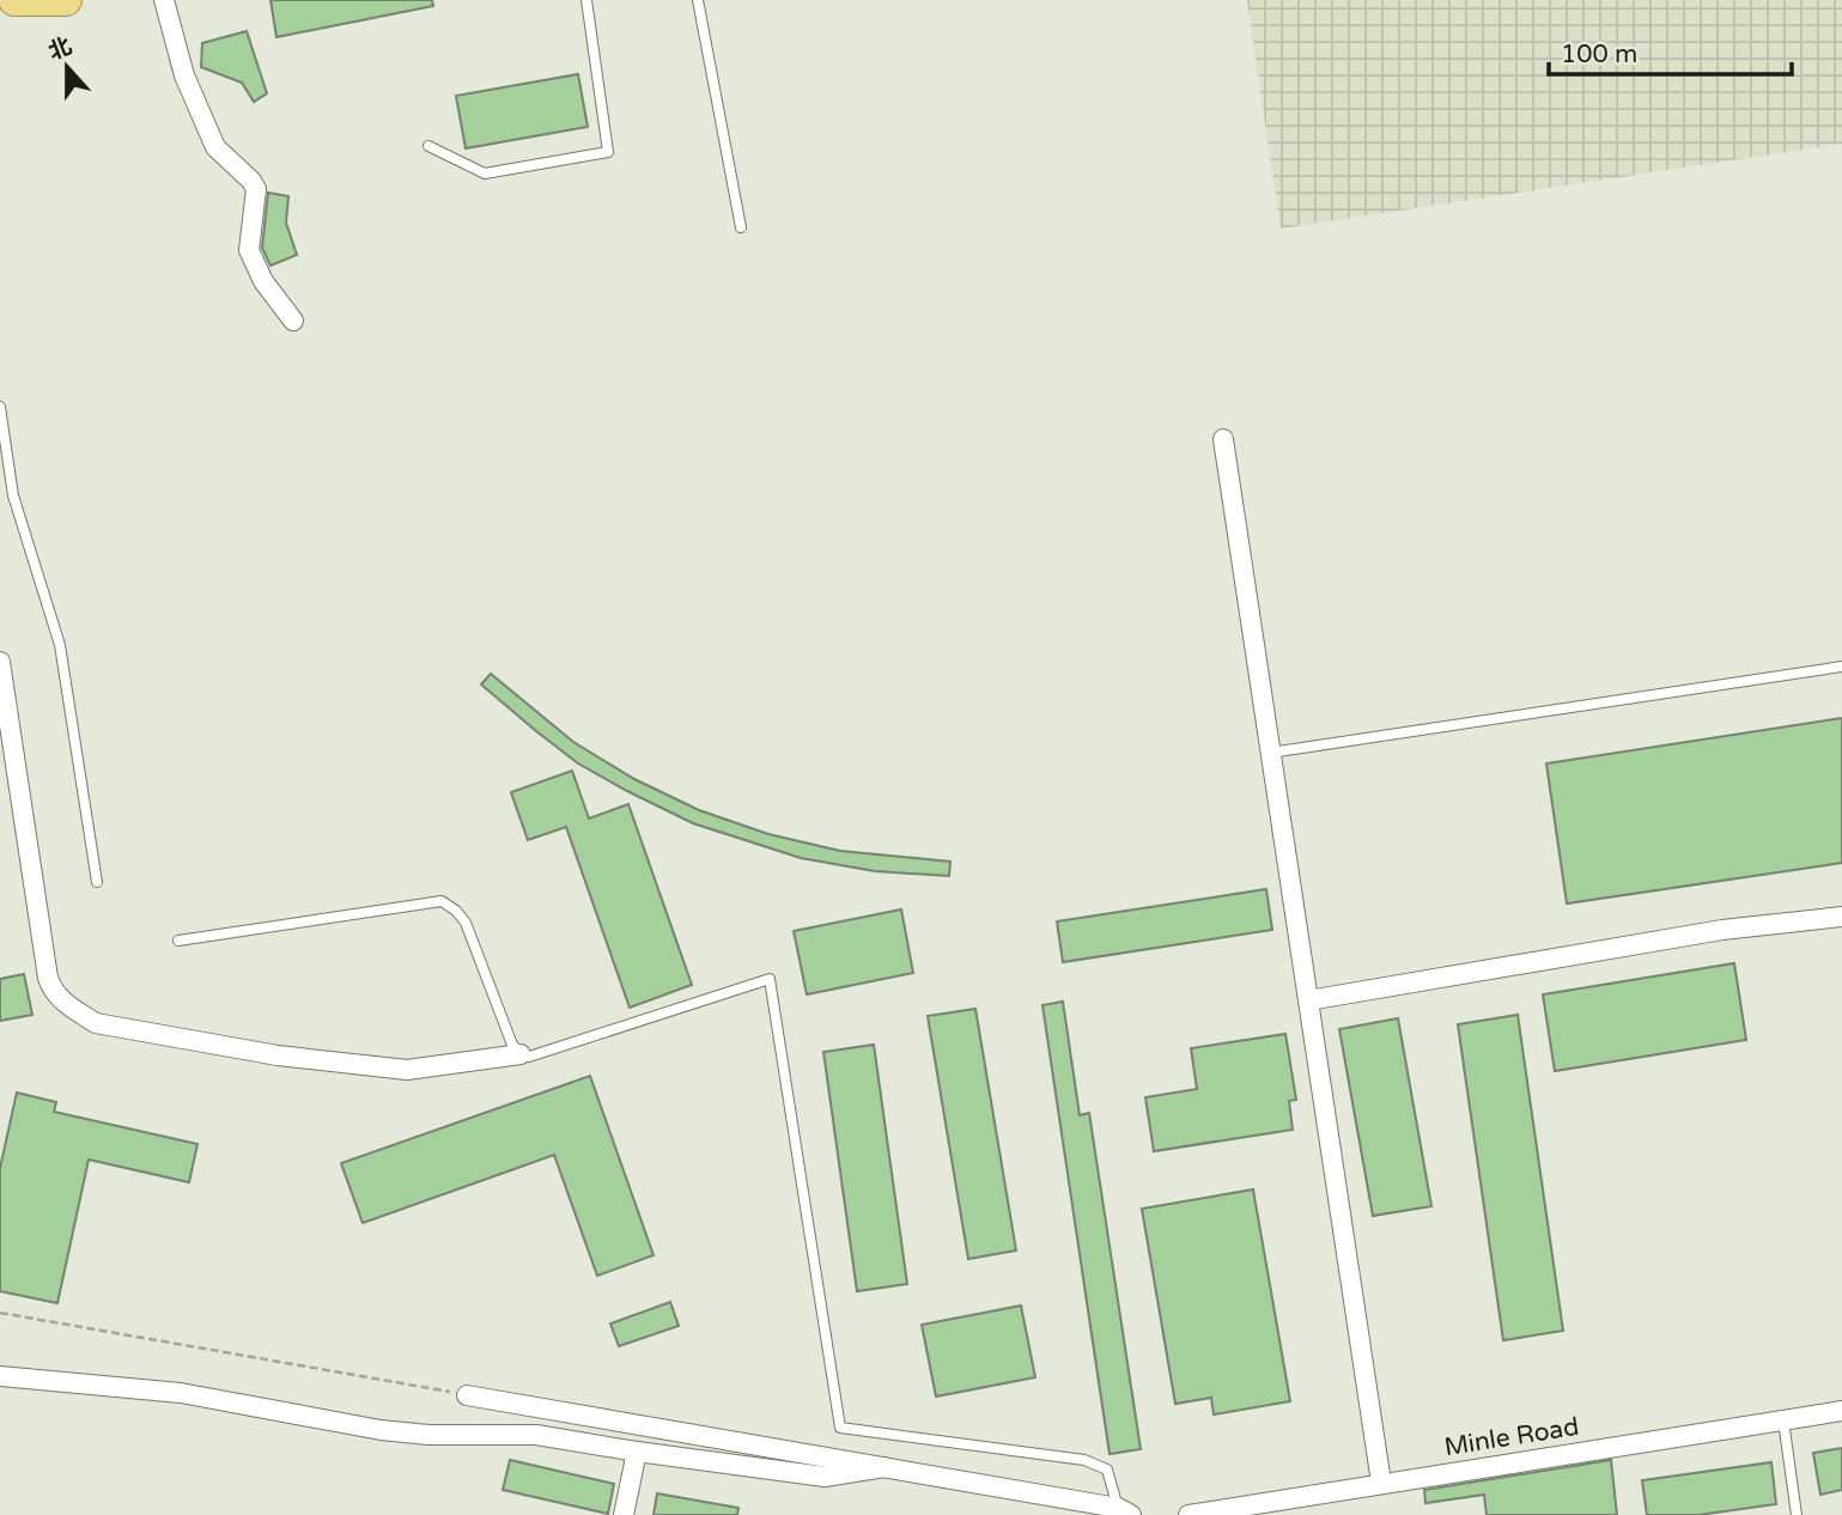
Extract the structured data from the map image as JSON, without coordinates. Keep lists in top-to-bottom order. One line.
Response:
{"streets":{"street":["Minle Road"]},"scale_bar":"100 m","north":"top"}
